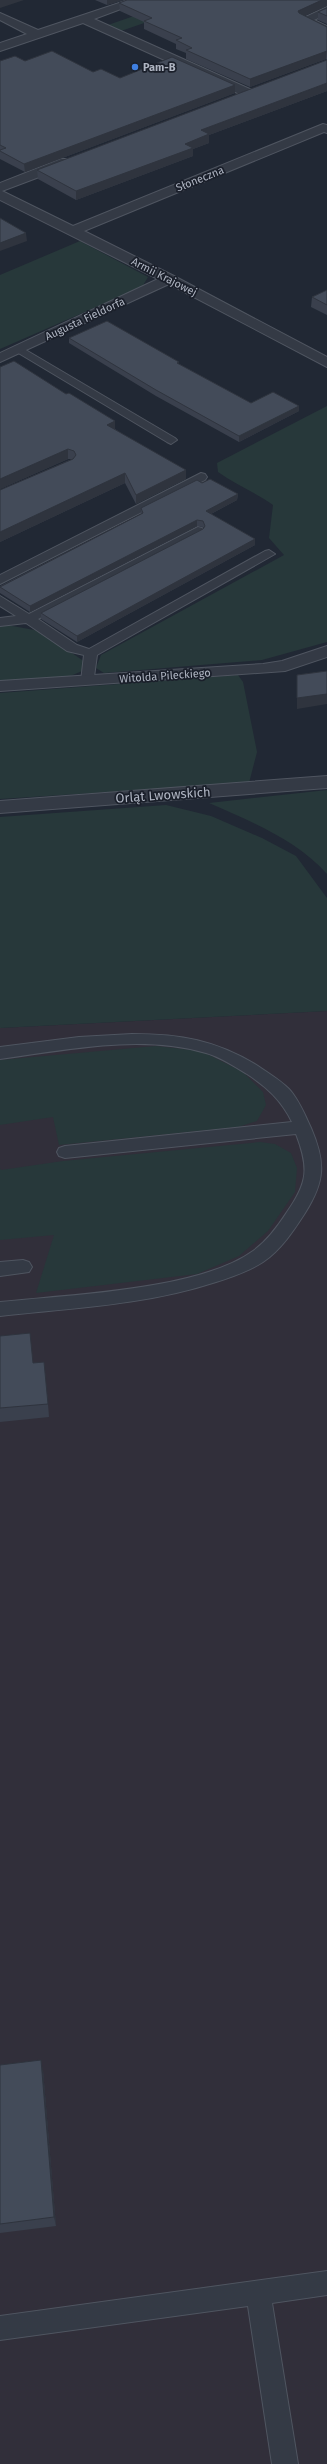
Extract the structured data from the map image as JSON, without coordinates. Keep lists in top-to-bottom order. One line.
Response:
{"streets":{"street":["Słoneczna","Armii Krajowej","Augusta Fieldorfa","Witolda Pileckiego","Orląt Lwowskich"]},"crossings":[["Słoneczna","Armii Krajowej"],["Armii Krajowej","Augusta Fieldorfa"]],"places":["Pam-B"]}
